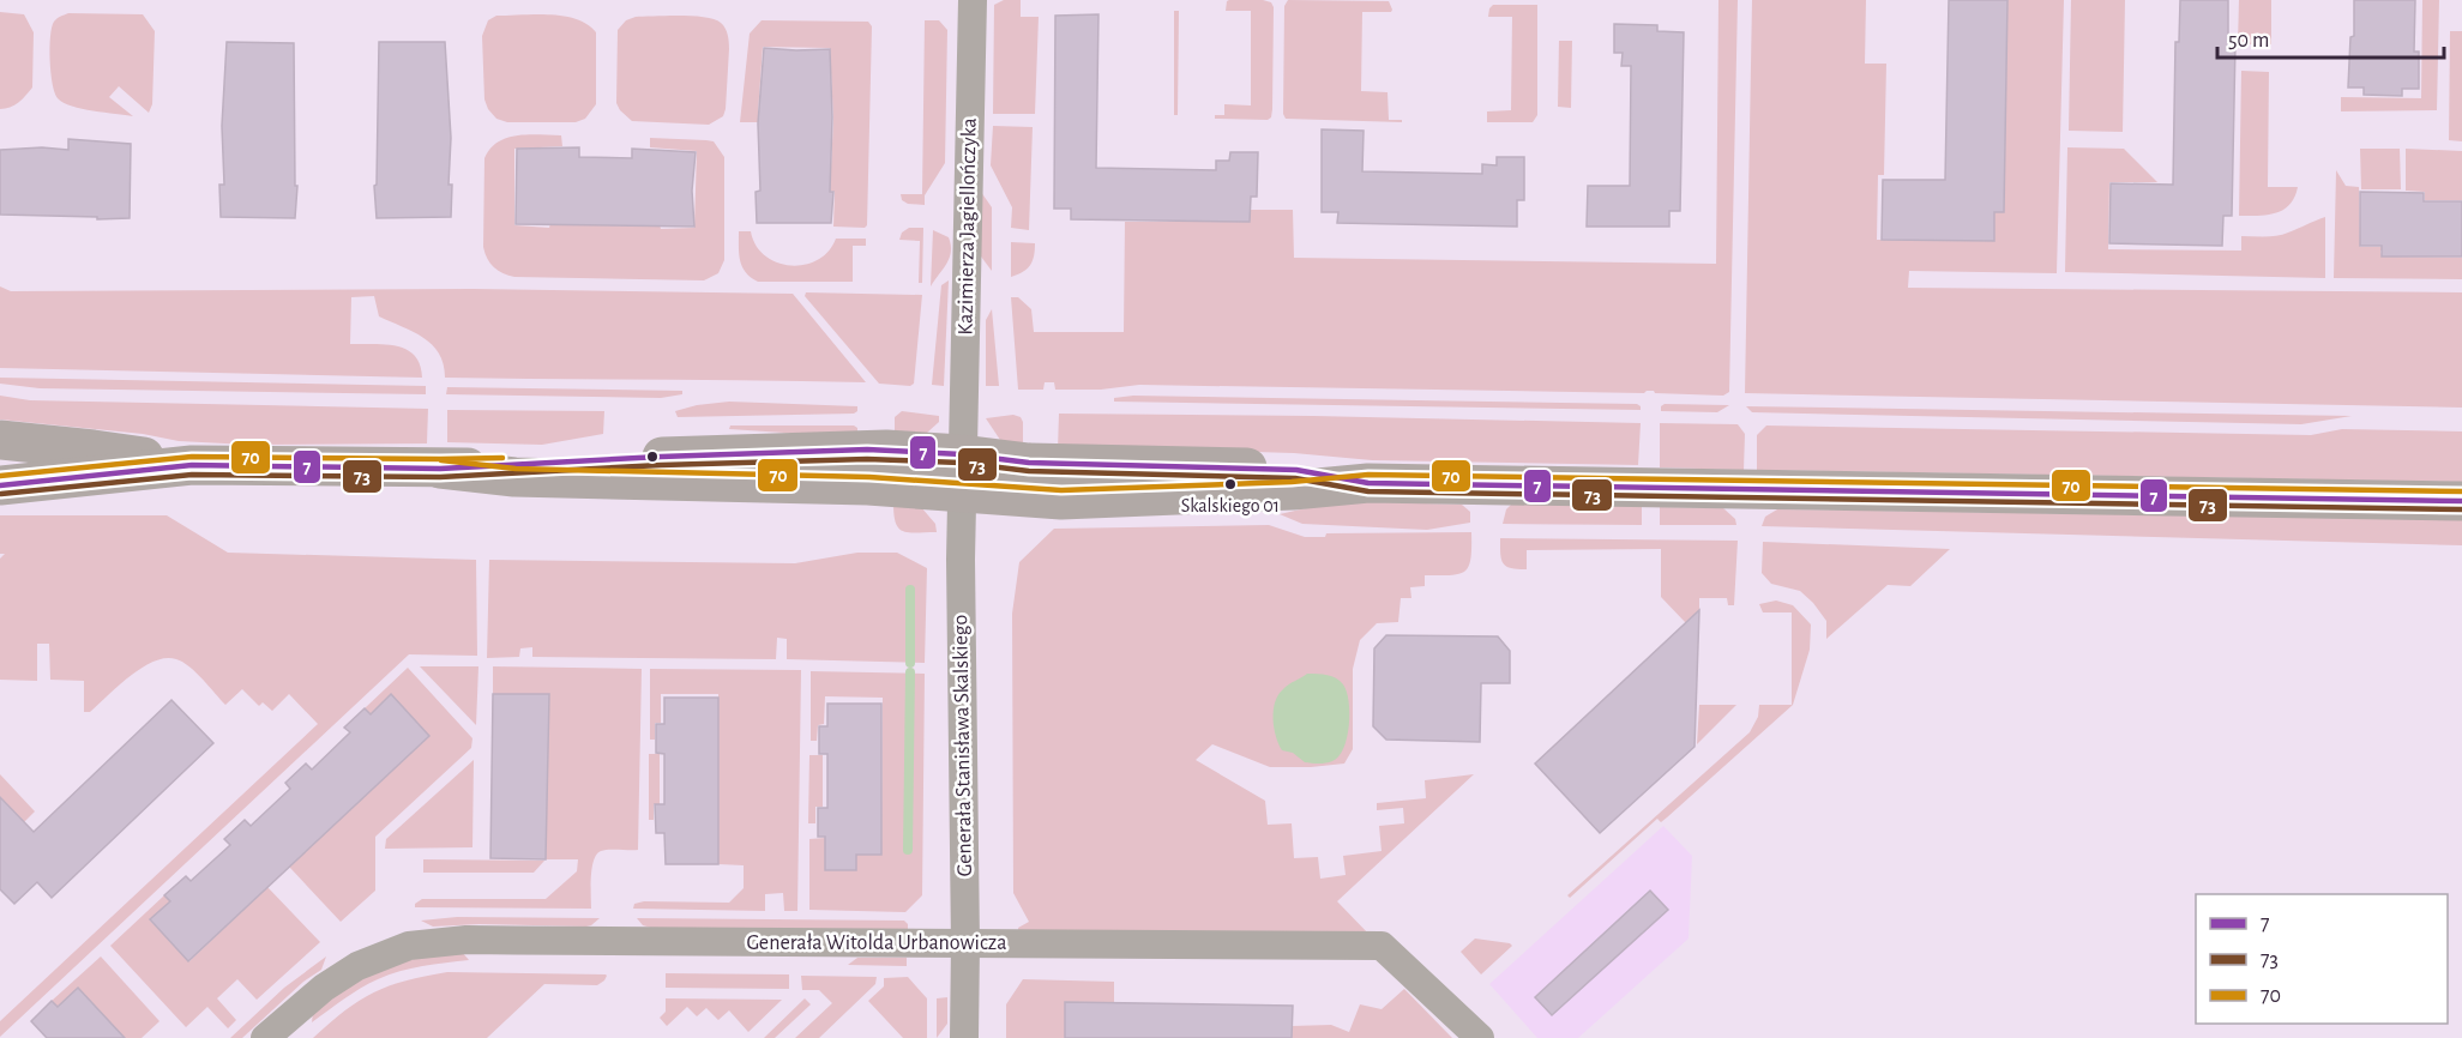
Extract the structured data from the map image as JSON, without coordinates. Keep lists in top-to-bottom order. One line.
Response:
{"streets":{"street":["Kazimierza Jagiellończyka","Generała Stanisława Skalskiego","Generała Witolda Urbanowicza"]},"crossings":[["Kazimierza Jagiellończyka","Generała Stanisława Skalskiego"],["Generała Stanisława Skalskiego","Generała Witolda Urbanowicza"]],"places":["Skalskiego 01"],"lines":["transit line 7","transit line 70","transit line 73"],"legend":["7","73","70"],"scale_bar":"50 m"}
